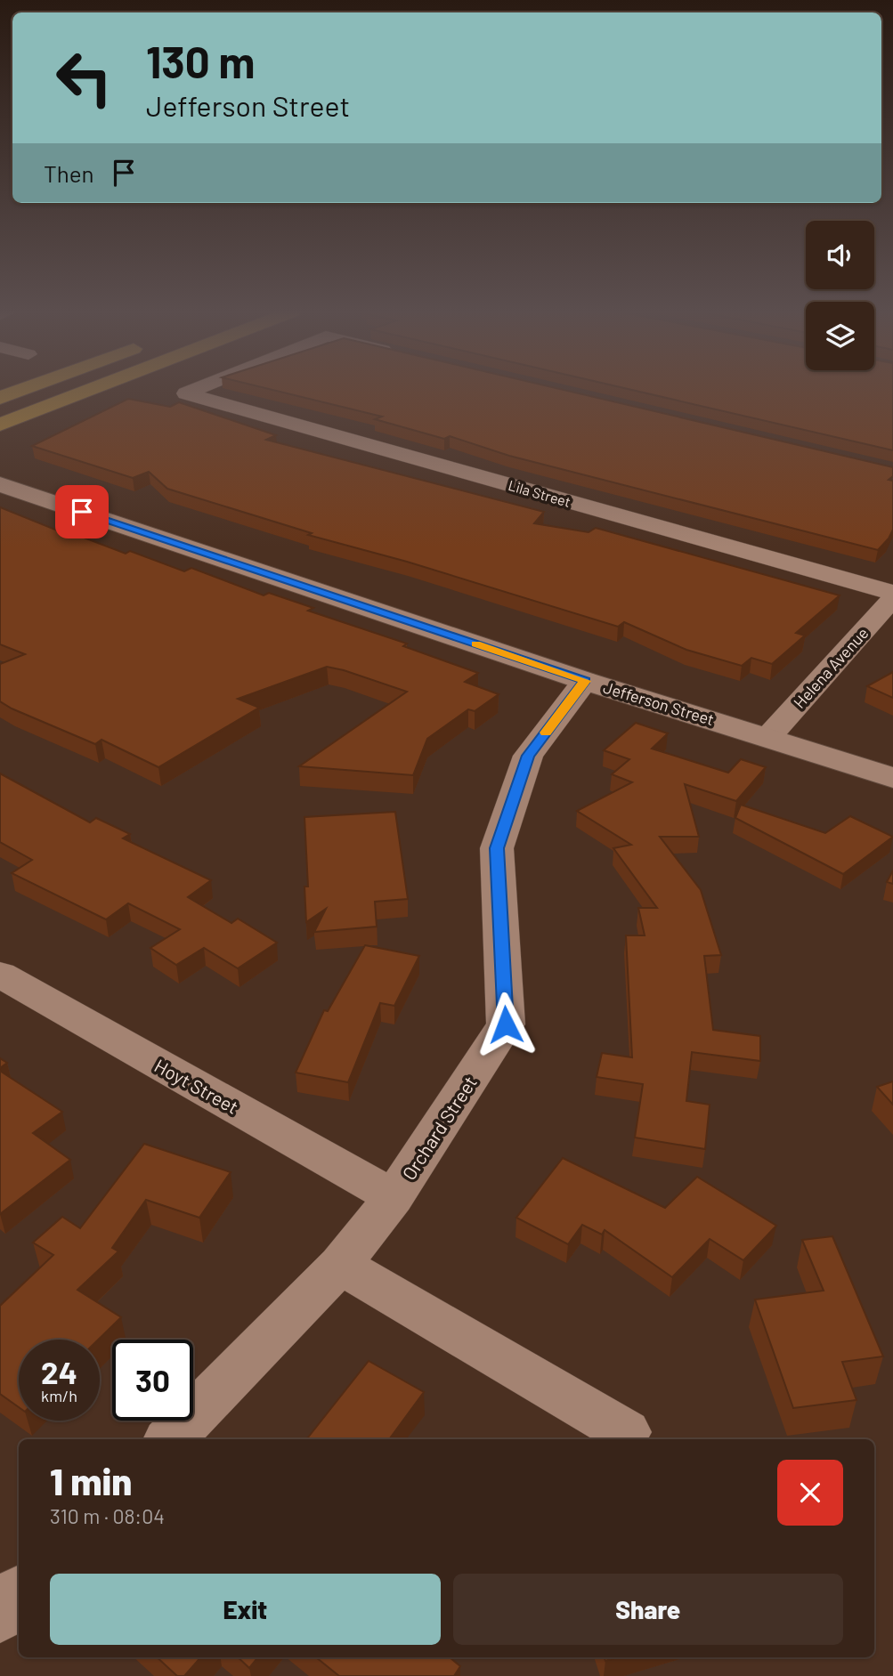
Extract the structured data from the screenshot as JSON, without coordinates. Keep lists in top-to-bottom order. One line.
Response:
{"streets":{"street":["Lila Street","Helena Avenue","Jefferson Street","Hoyt Street","Orchard Street"]},"crossings":[["Helena Avenue","Jefferson Street"],["Jefferson Street","Orchard Street"],["Hoyt Street","Orchard Street"]],"page":{"turn":["130 m","Jefferson Street"],"then":"Then","speed":"24 km/h","limit":"30","heading":["1 min","310 m · 08:04"],"buttons":["Exit","Share"]}}
